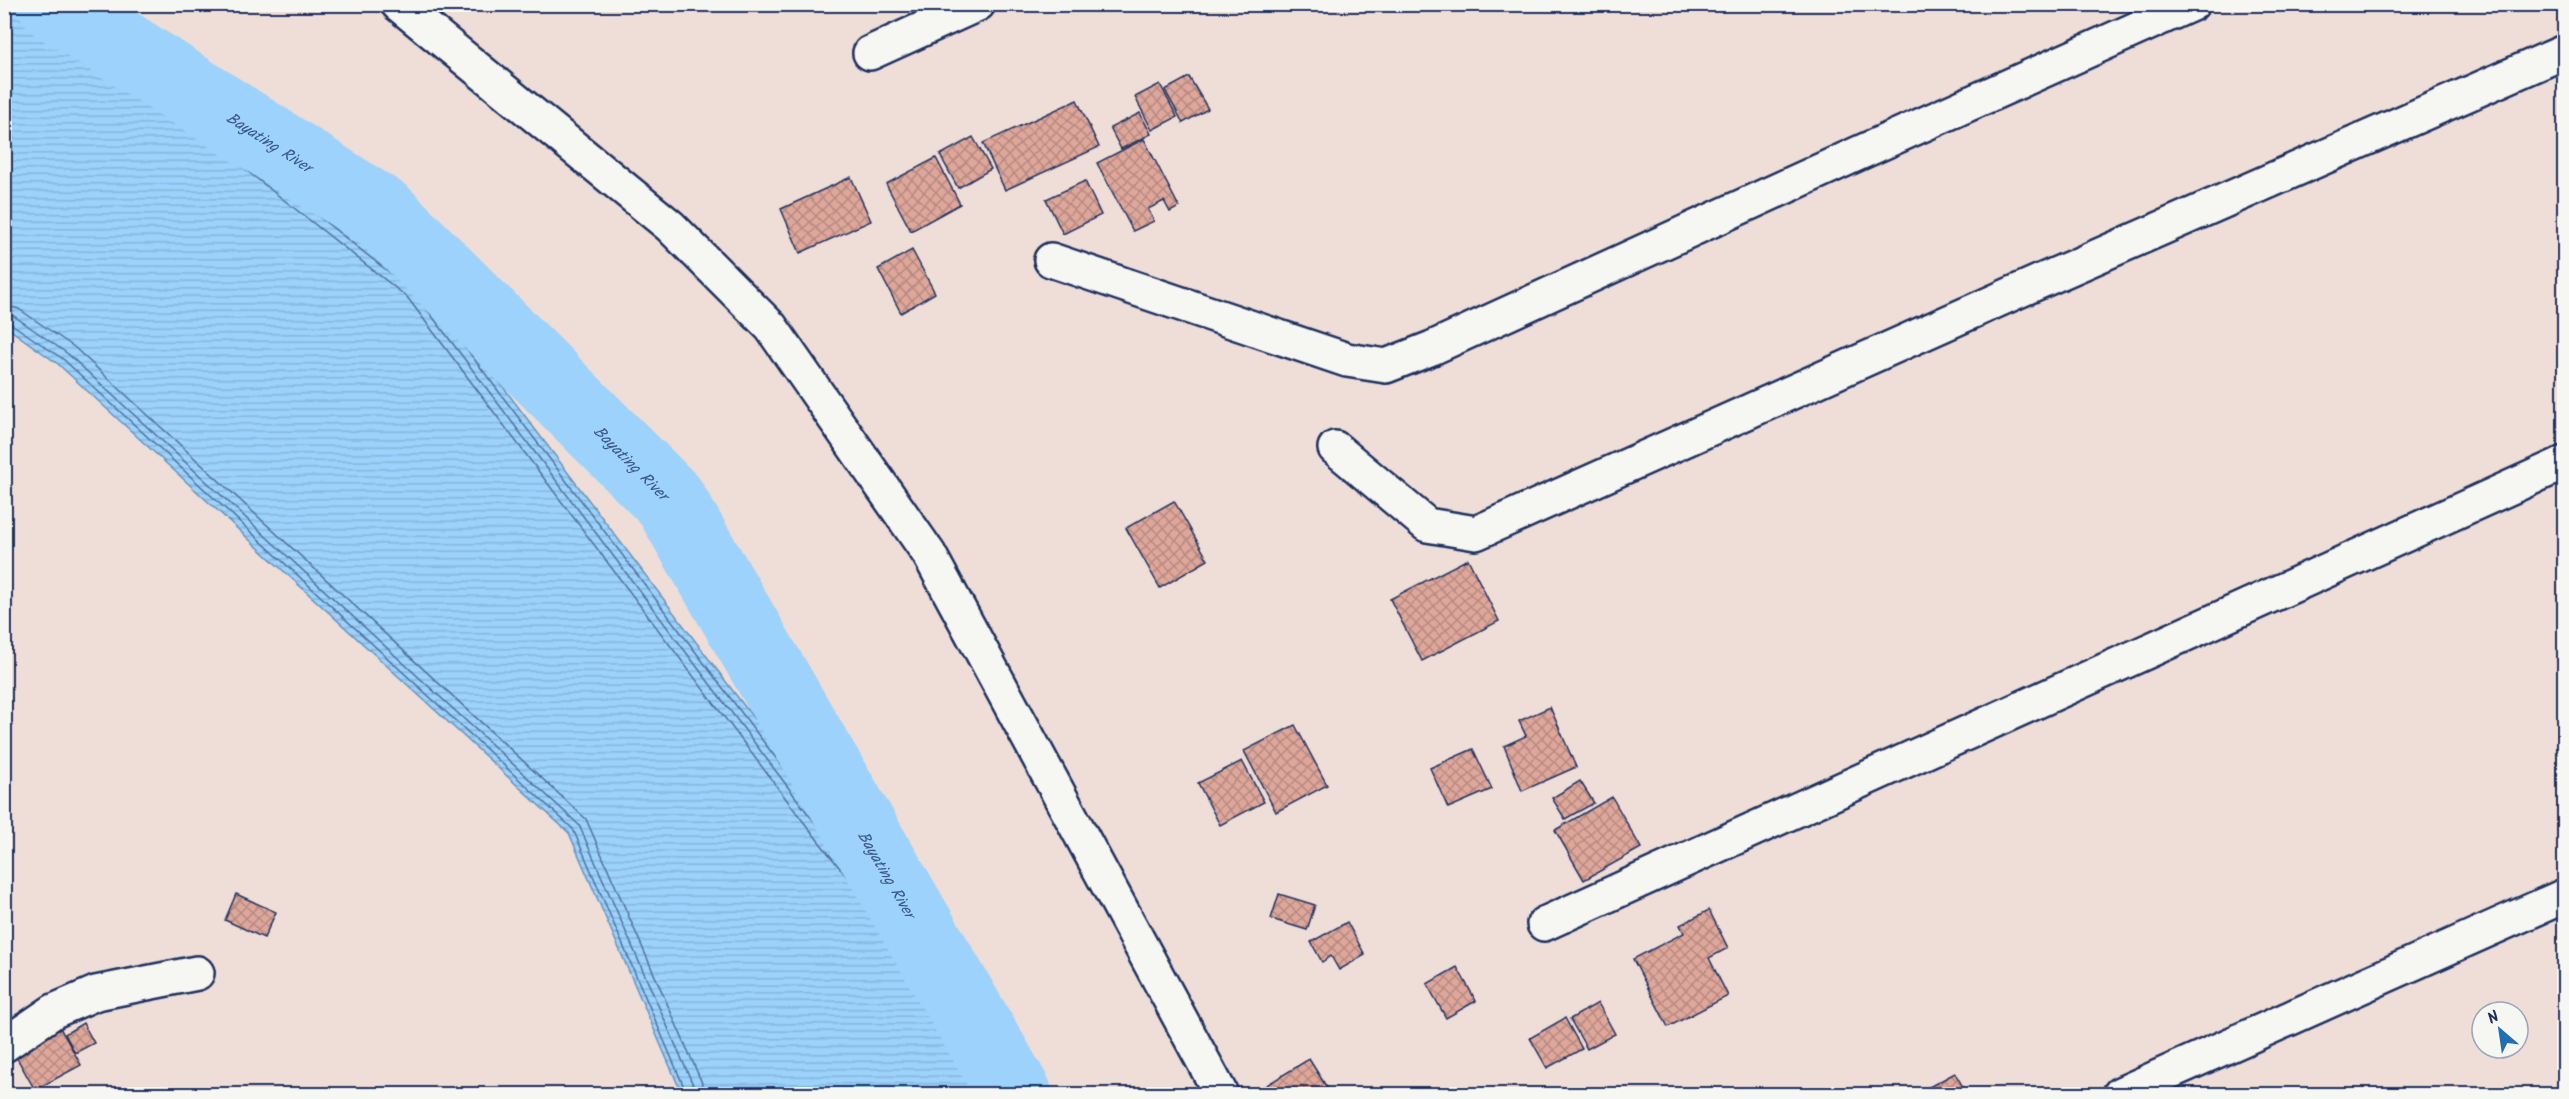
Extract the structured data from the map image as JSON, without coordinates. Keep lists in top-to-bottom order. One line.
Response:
{"water":["Bayating River"],"north":"top left"}
